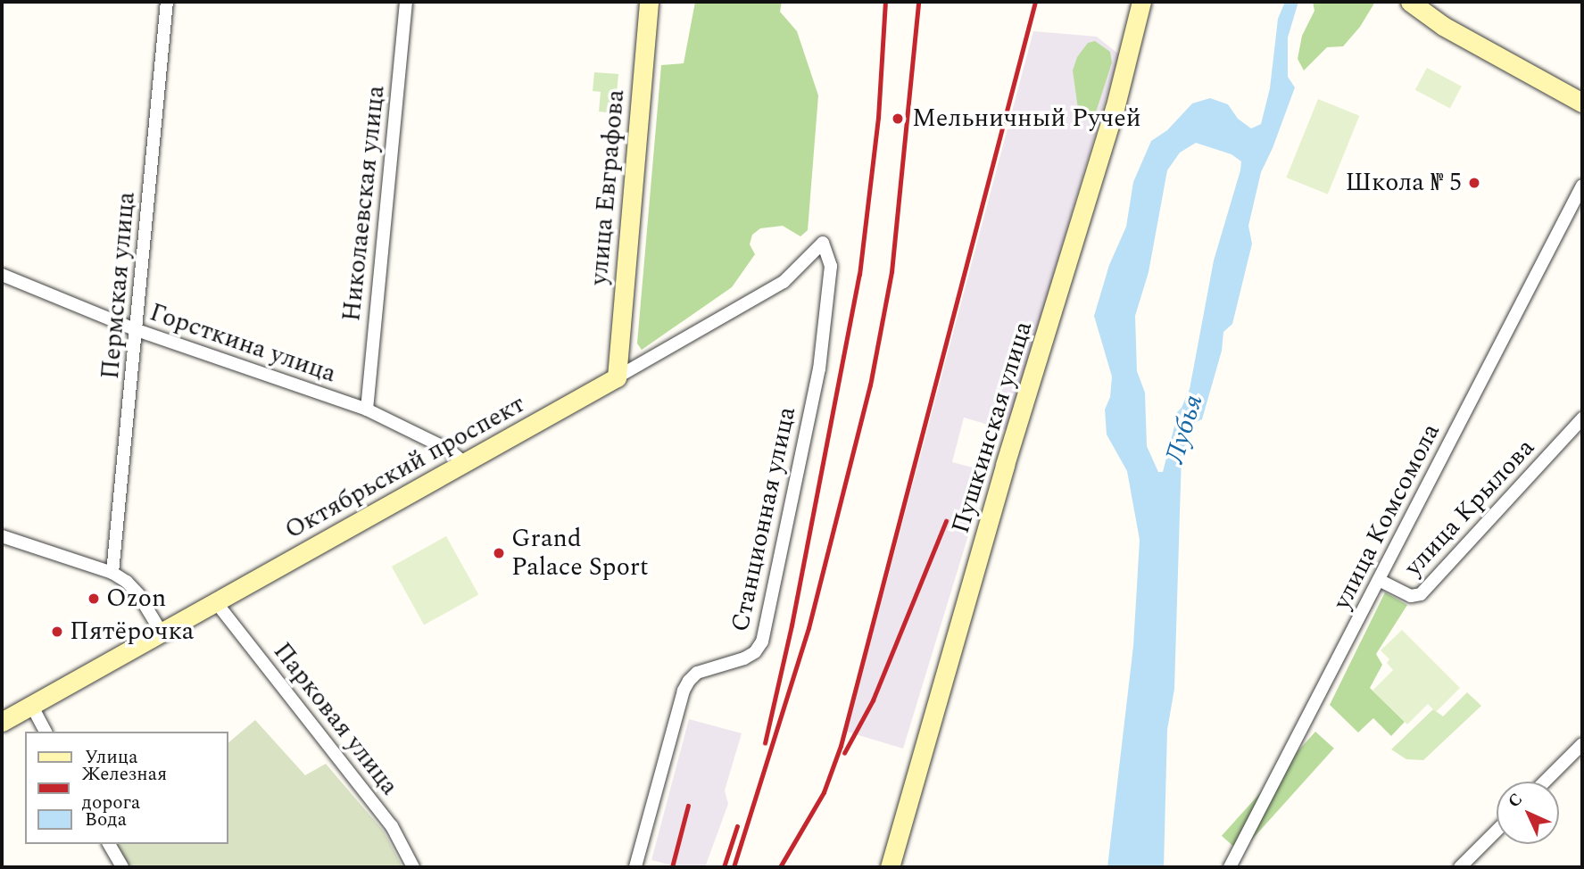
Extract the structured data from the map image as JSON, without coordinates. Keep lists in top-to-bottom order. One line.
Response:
{"streets":{"street":["улица Евграфова","Николаевская улица","Пермская улица","Горсткина улица","Пушкинская улица","Октябрьский проспект","улица Крылова","улица Комсомола","Станционная улица","Парковая улица"]},"crossings":[["улица Евграфова","Октябрьский проспект"],["Николаевская улица","Горсткина улица"],["Пермская улица","Горсткина улица"],["Горсткина улица","Октябрьский проспект"],["Октябрьский проспект","Станционная улица"],["Октябрьский проспект","Парковая улица"],["улица Крылова","улица Комсомола"]],"water":["Лубья"],"places":["Мельничный Ручей","Школа № 5","Grand Palace Sport","Ozon","Пятёрочка"],"legend":["Улица","Железная дорога","Вода"],"north":"top left"}
